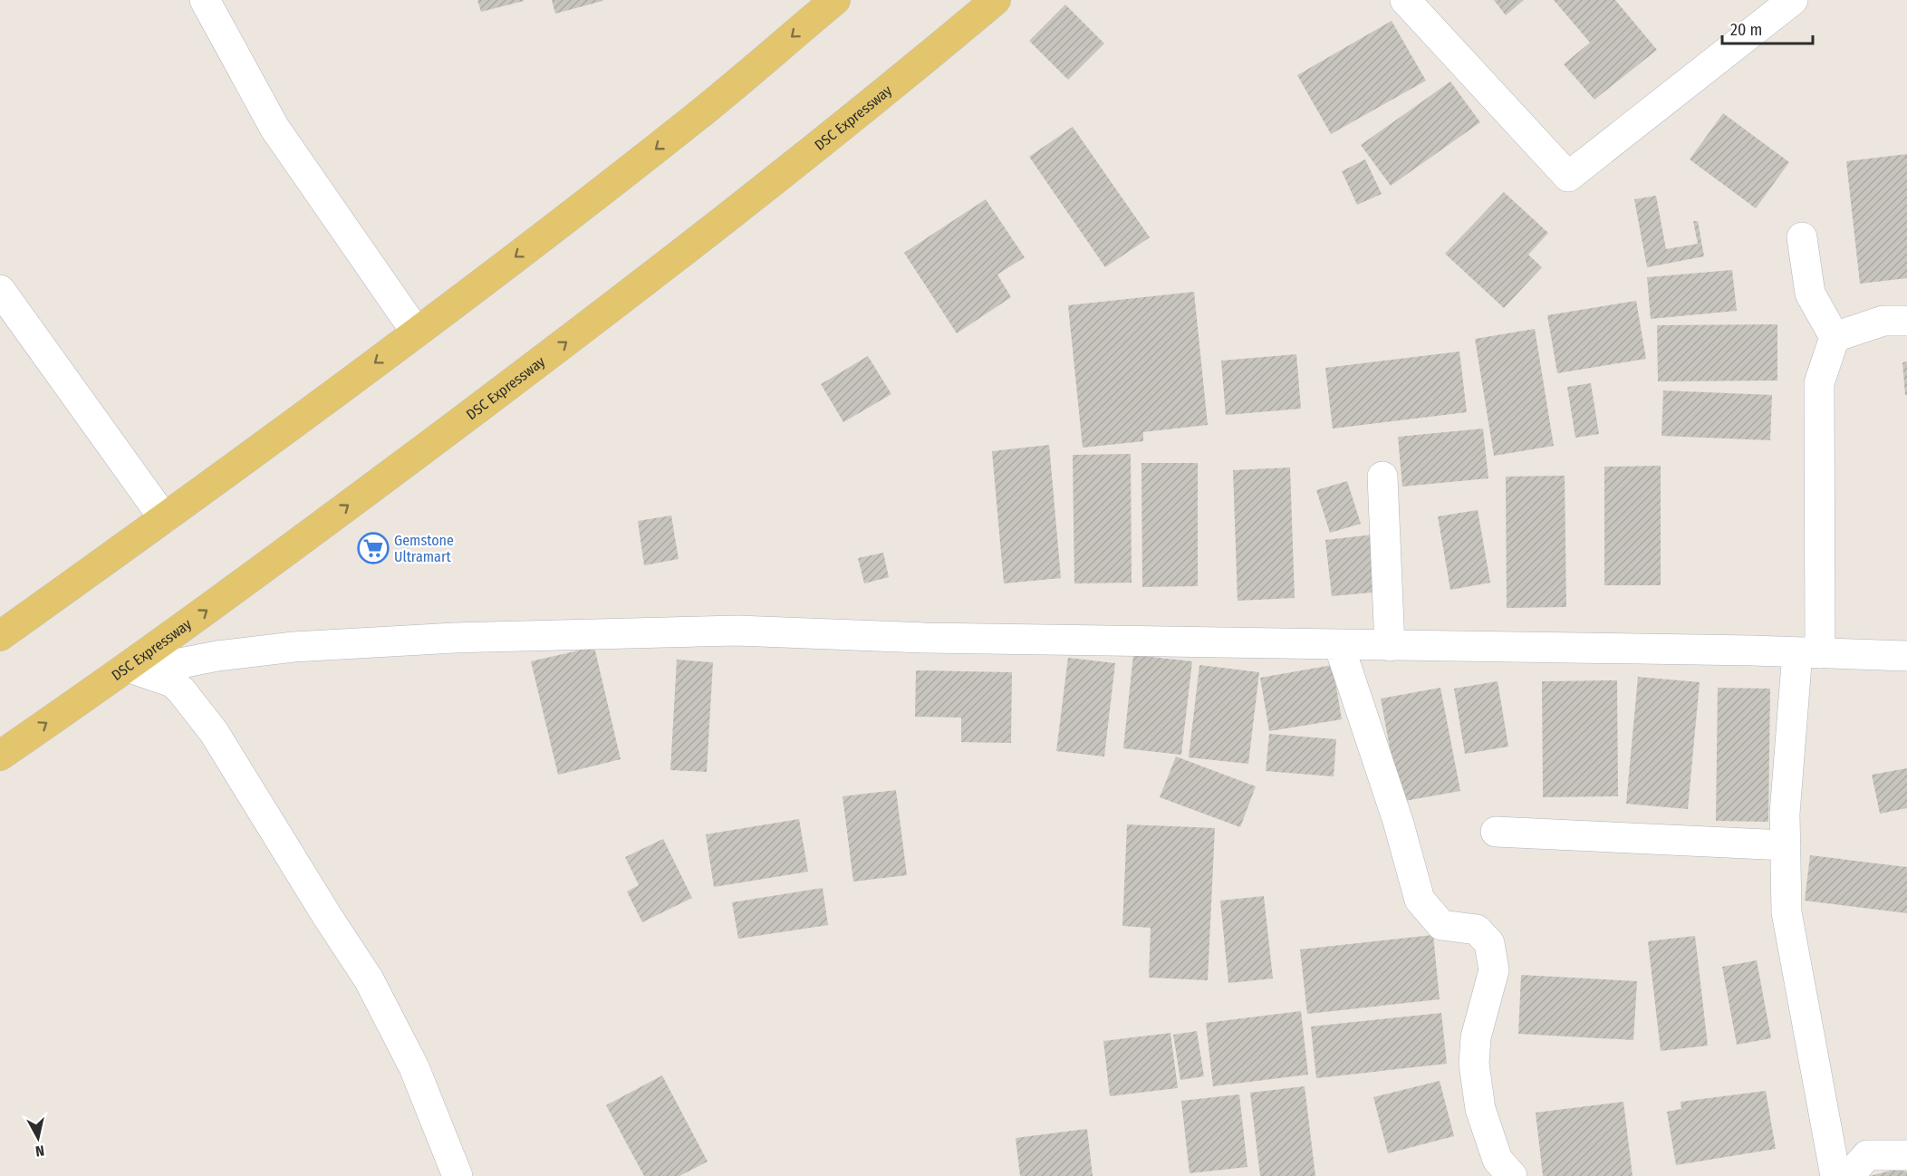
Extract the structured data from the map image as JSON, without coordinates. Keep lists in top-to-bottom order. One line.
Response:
{"streets":{"main road":["DSC Expressway"]},"places":{"supermarket":["Gemstone Ultramart"]},"scale_bar":"20 m","north":"bottom"}
